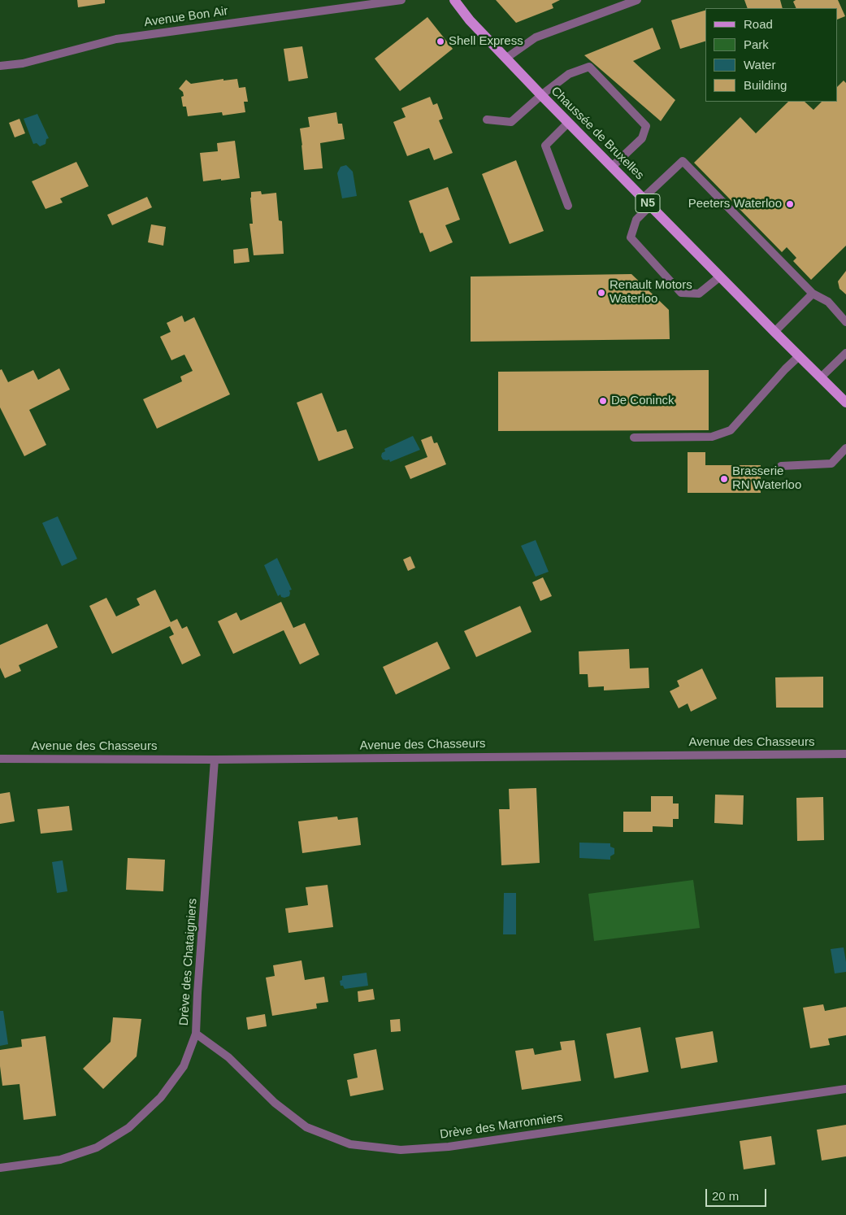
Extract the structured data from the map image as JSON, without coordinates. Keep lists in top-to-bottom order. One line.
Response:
{"streets":{"main road":["Chaussée de Bruxelles","N5"],"street":["Avenue Bon Air","Avenue des Chasseurs","Drève des Chataigniers","Drève des Marronniers"]},"crossings":[["Avenue des Chasseurs","Drève des Chataigniers"],["Drève des Chataigniers","Drève des Marronniers"]],"places":["Shell Express","Peeters Waterloo","Renault Motors Waterloo","De Coninck","Brasserie RN Waterloo"],"legend":["Road","Park","Water","Building"],"scale_bar":"20 m"}
